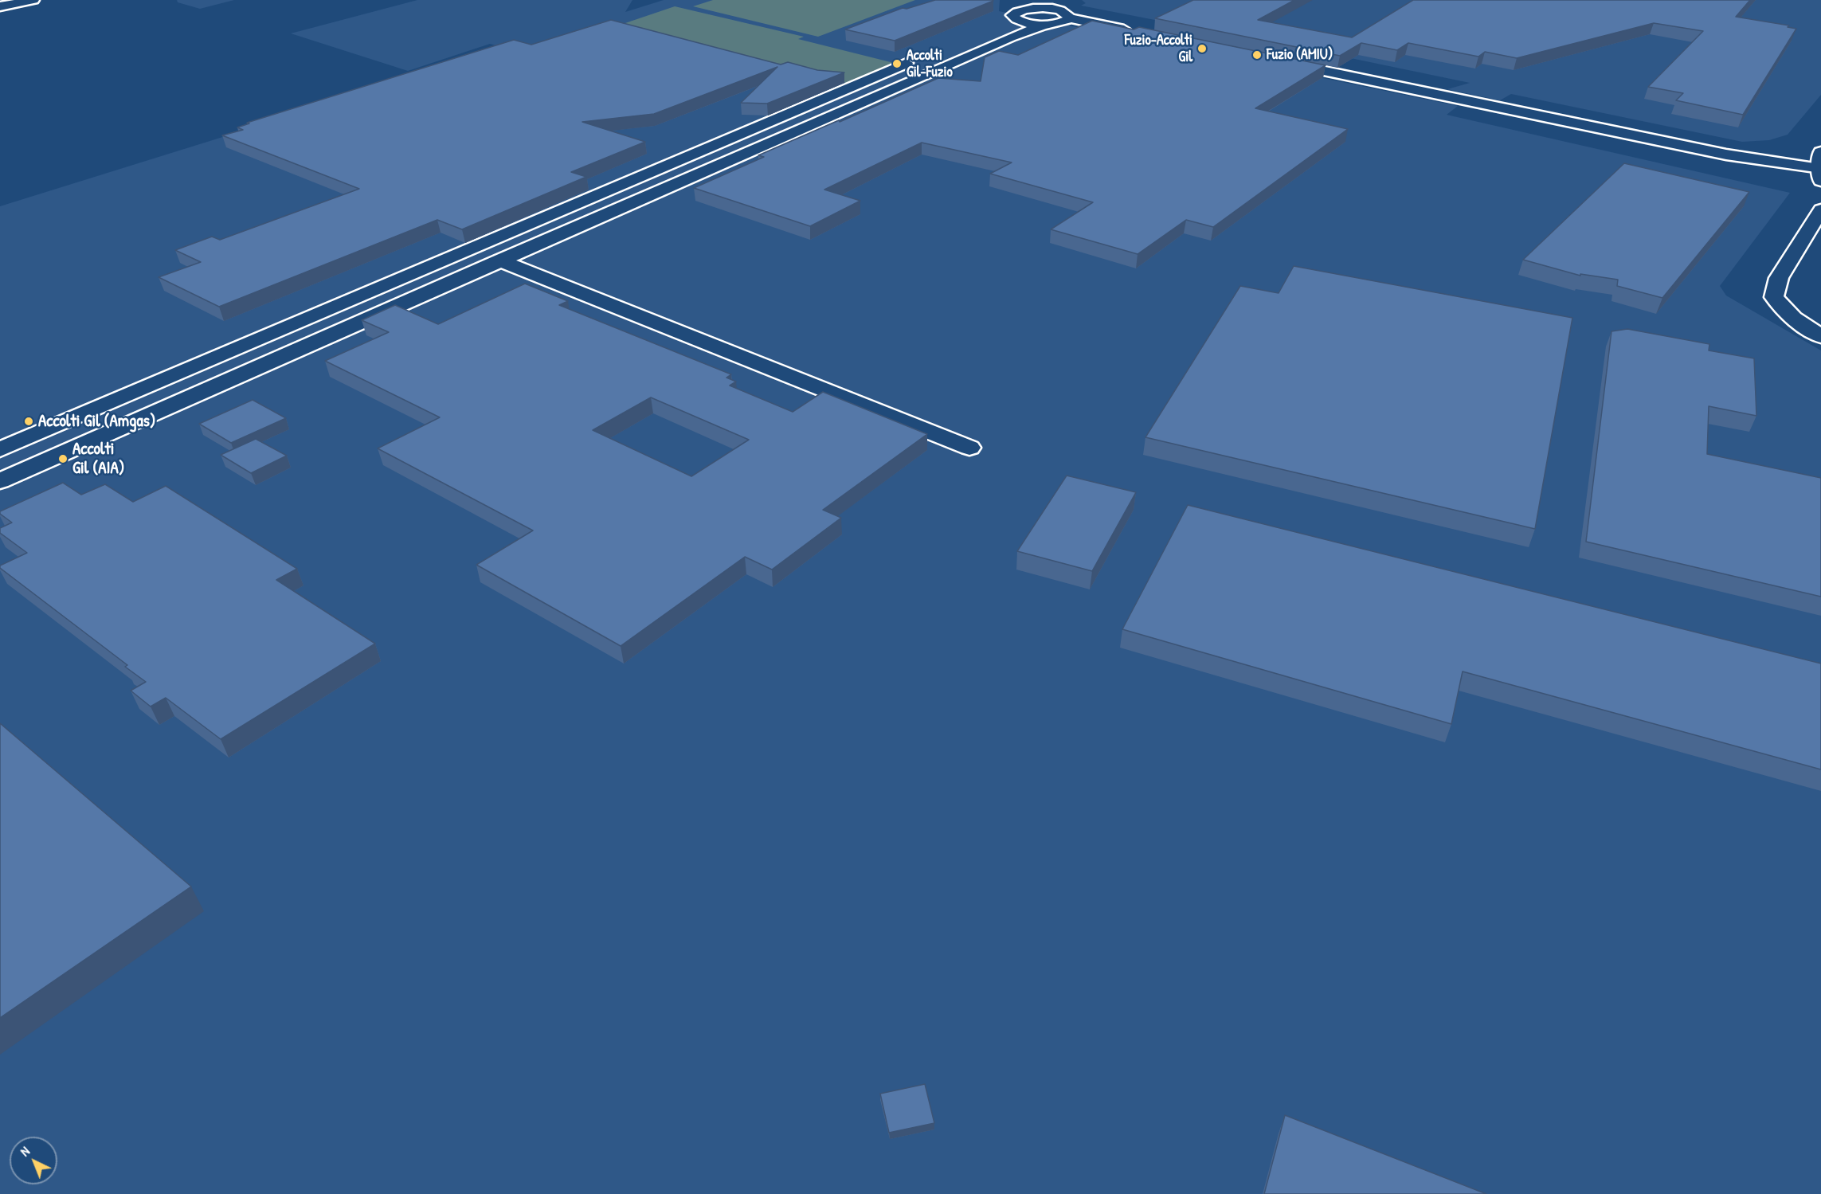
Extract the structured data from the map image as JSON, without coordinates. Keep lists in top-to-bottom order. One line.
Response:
{"places":["Fuzio-Accolti Gil","Fuzio (AMIU)","Accolti Gil-Fuzio","Accolti Gil (Amgas)","Accolti Gil (AIA)"],"north":"top left"}
